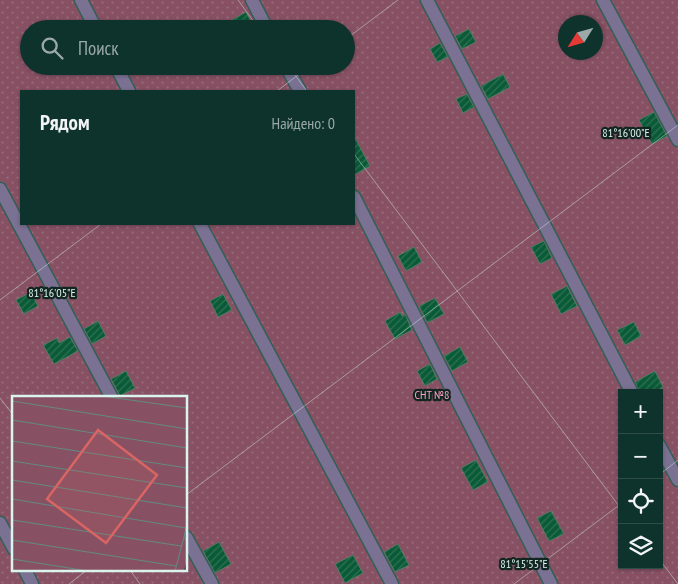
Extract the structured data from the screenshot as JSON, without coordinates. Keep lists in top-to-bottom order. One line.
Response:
{"parks":["СНТ №8"],"north":"bottom left","page":{"search":"Поиск","heading":["Рядом","Найдено: 0"],"map_buttons":["+","−"]},"coordinates":["81°16'00\"E","81°16'05\"E","81°15'55\"E"]}
